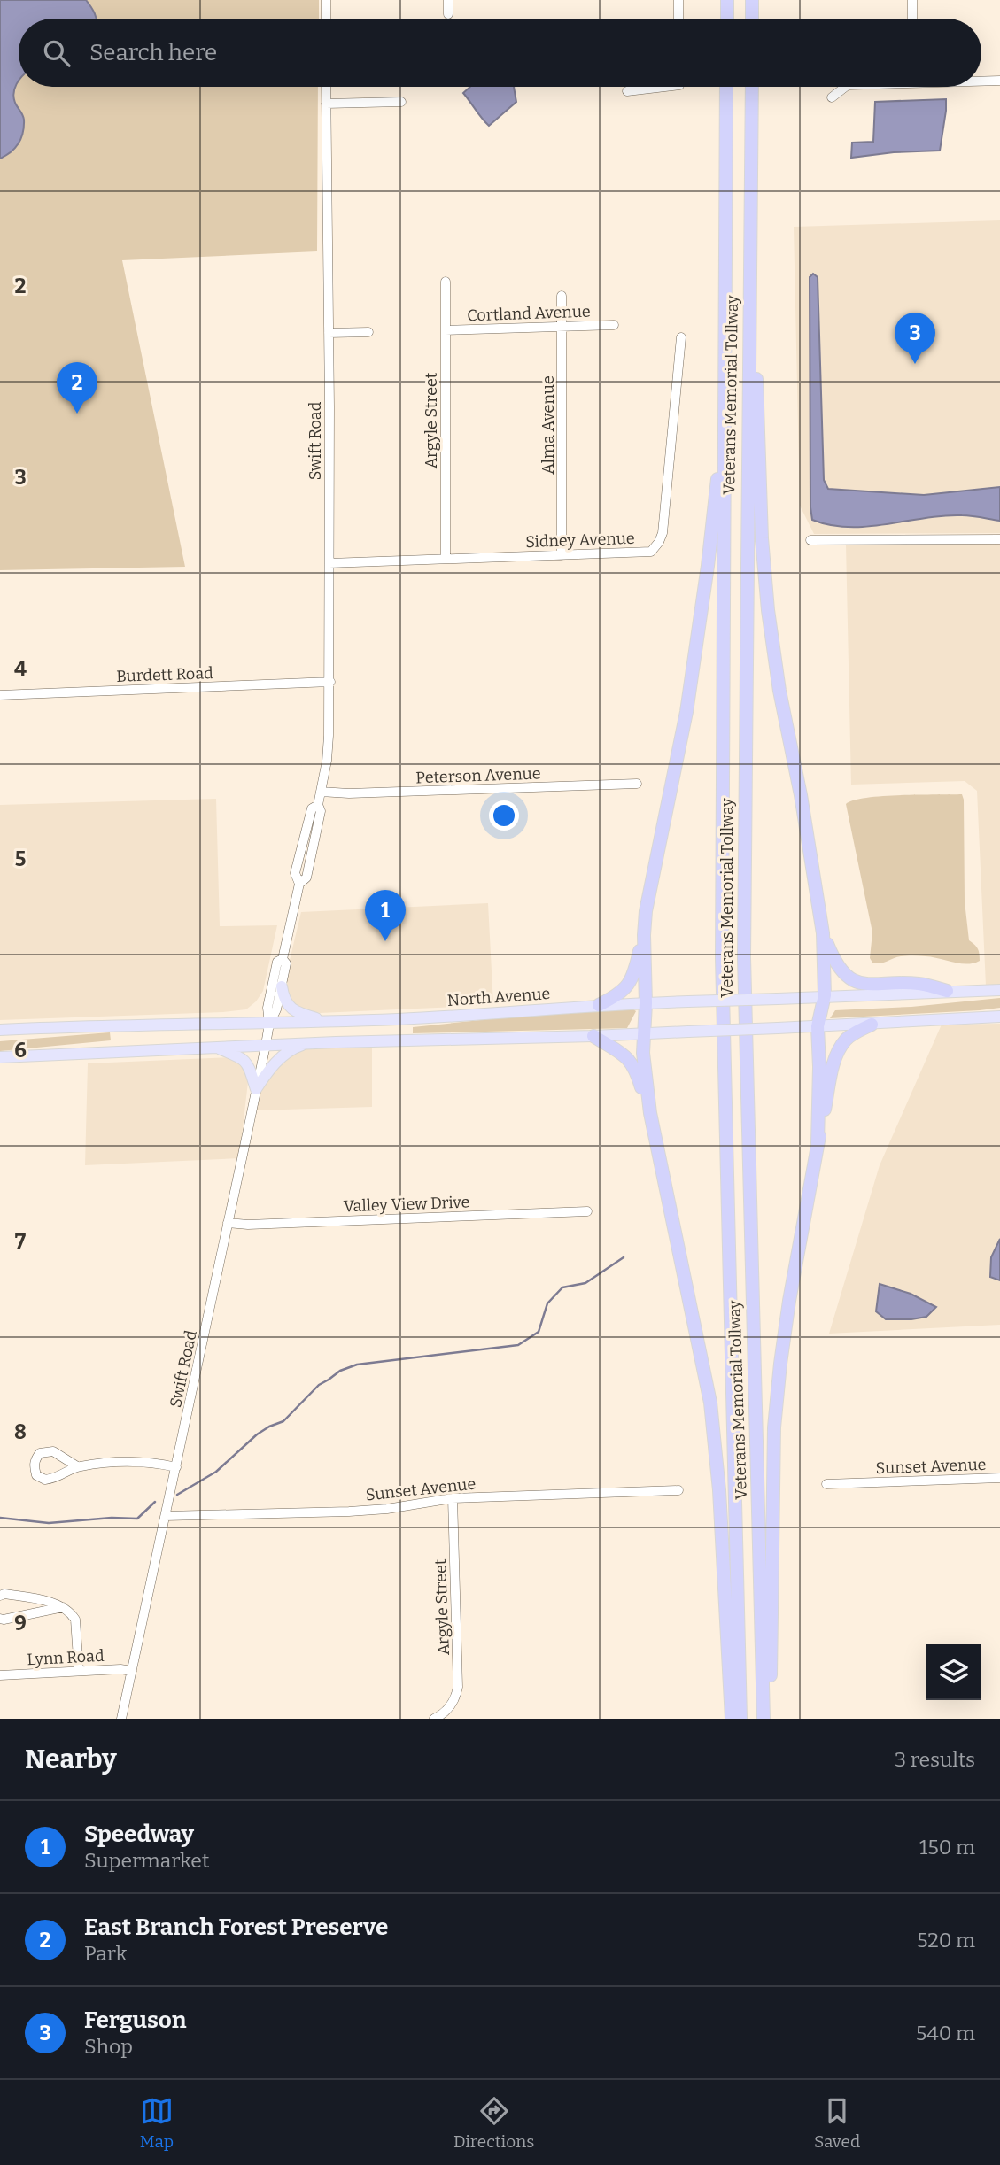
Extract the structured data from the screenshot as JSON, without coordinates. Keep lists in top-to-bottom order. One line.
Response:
{"streets":{"highway":["Veterans Memorial Tollway"],"main road":["North Avenue"],"street":["Cortland Avenue","Argyle Street","Alma Avenue","Swift Road","Sidney Avenue","Burdett Road","Peterson Avenue","Valley View Drive","Sunset Avenue","Lynn Road"]},"crossings":[["Cortland Avenue","Argyle Street"],["Cortland Avenue","Alma Avenue"],["Argyle Street","Sidney Avenue"],["Argyle Street","Sunset Avenue"],["Alma Avenue","Sidney Avenue"],["Swift Road","Sidney Avenue"],["Swift Road","Burdett Road"],["Swift Road","Peterson Avenue"],["Swift Road","North Avenue"],["Swift Road","Valley View Drive"],["Swift Road","Sunset Avenue"],["Swift Road","Lynn Road"]],"page":{"search":"Search here","pins":["3","2","1"],"heading":["Nearby","3 results"],"list":[{"mark":"1","name":"Speedway","note":"Supermarket","value":"150 m"},{"mark":"2","name":"East Branch Forest Preserve","note":"Park","value":"520 m"},{"mark":"3","name":"Ferguson","note":"Shop","value":"540 m"}],"nav":["Map","Directions","Saved"]},"grid":{"rows":["2","3","4","5","6","7","8","9"]}}
